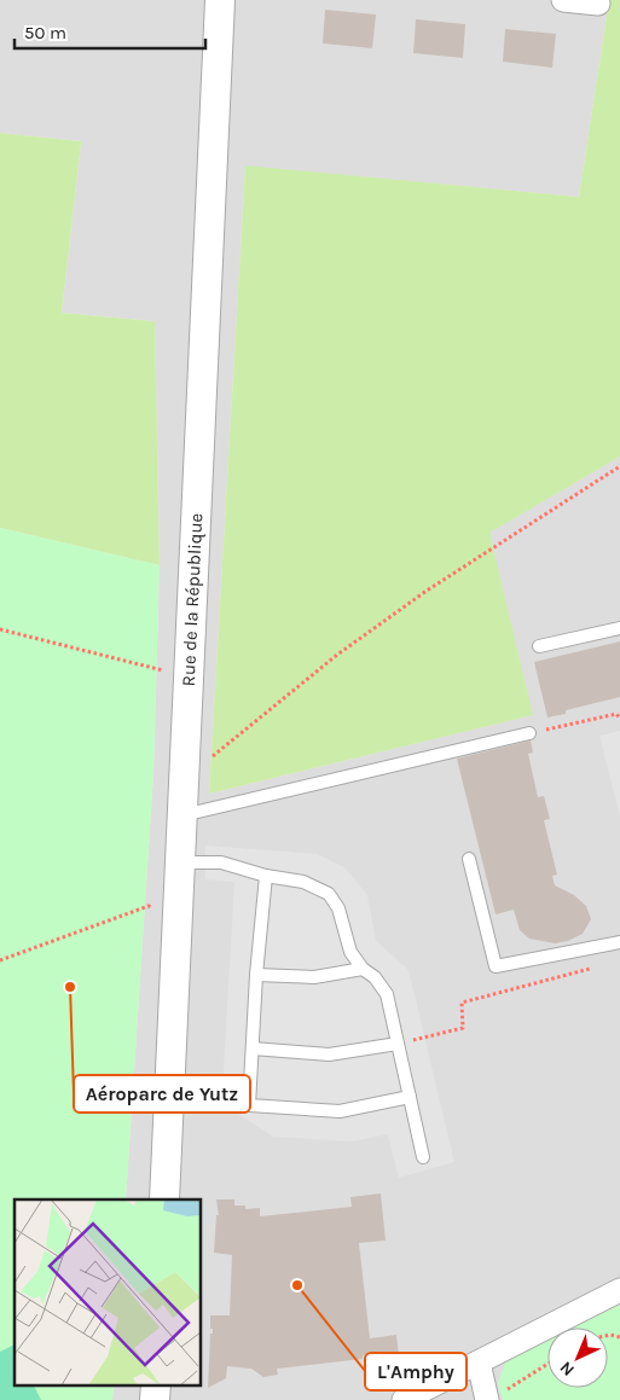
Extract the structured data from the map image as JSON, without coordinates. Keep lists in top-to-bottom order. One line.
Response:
{"streets":{"street":["Rue de la République"]},"places":["Aéroparc de Yutz","L'Amphy"],"scale_bar":"50 m","north":"bottom left"}
